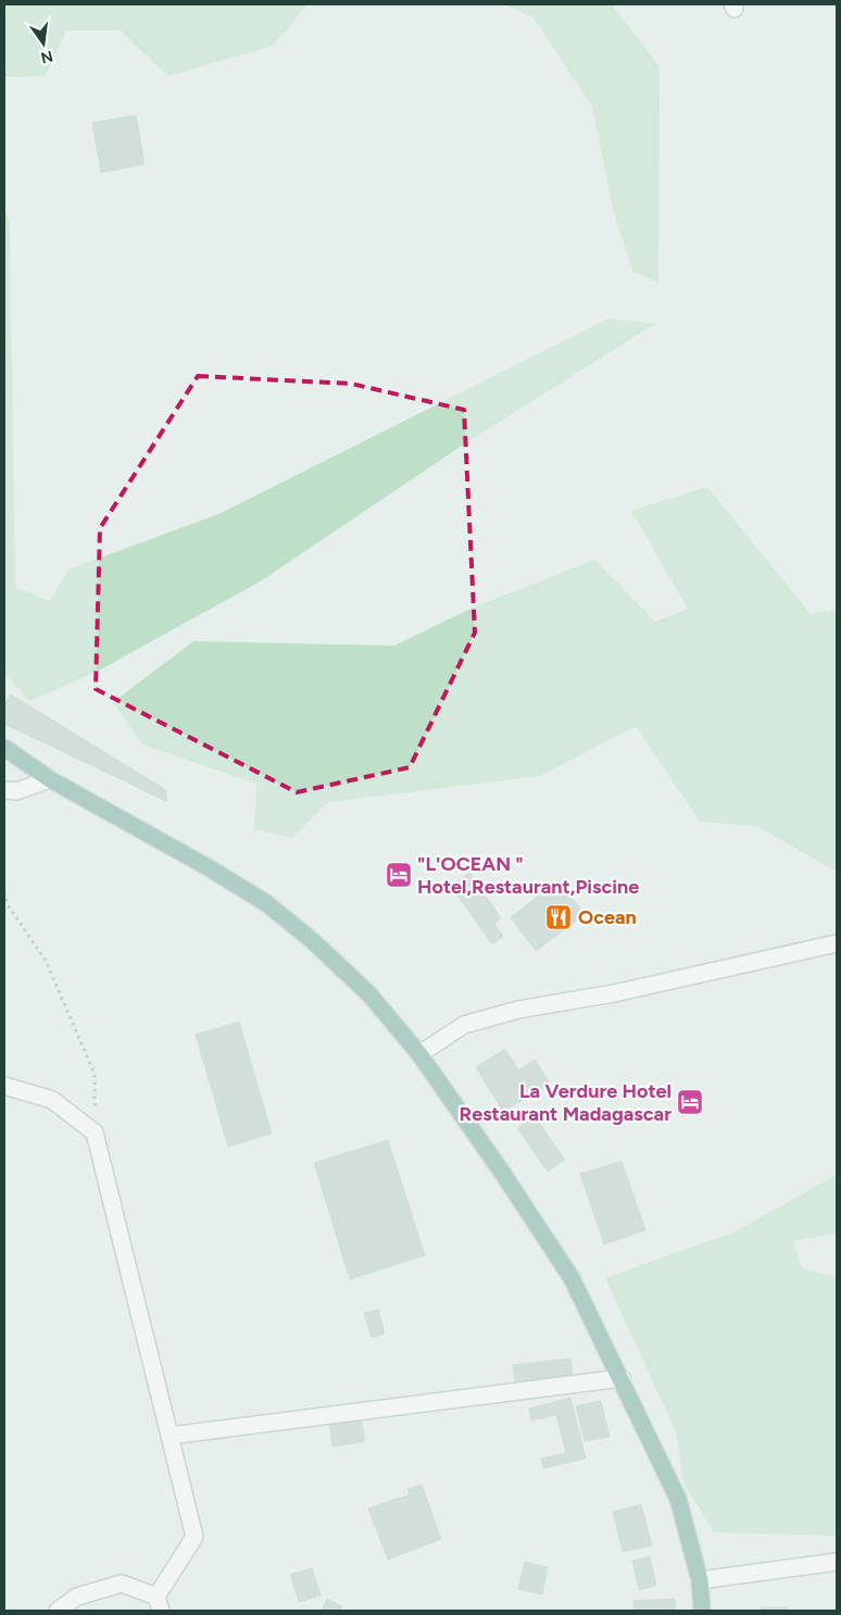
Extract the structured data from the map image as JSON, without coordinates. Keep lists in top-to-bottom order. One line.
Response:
{"places":{"hotel":["\"L'OCEAN \" Hotel,Restaurant,Piscine","La Verdure Hotel Restaurant Madagascar"],"restaurant":["Ocean"]},"north":"bottom"}
